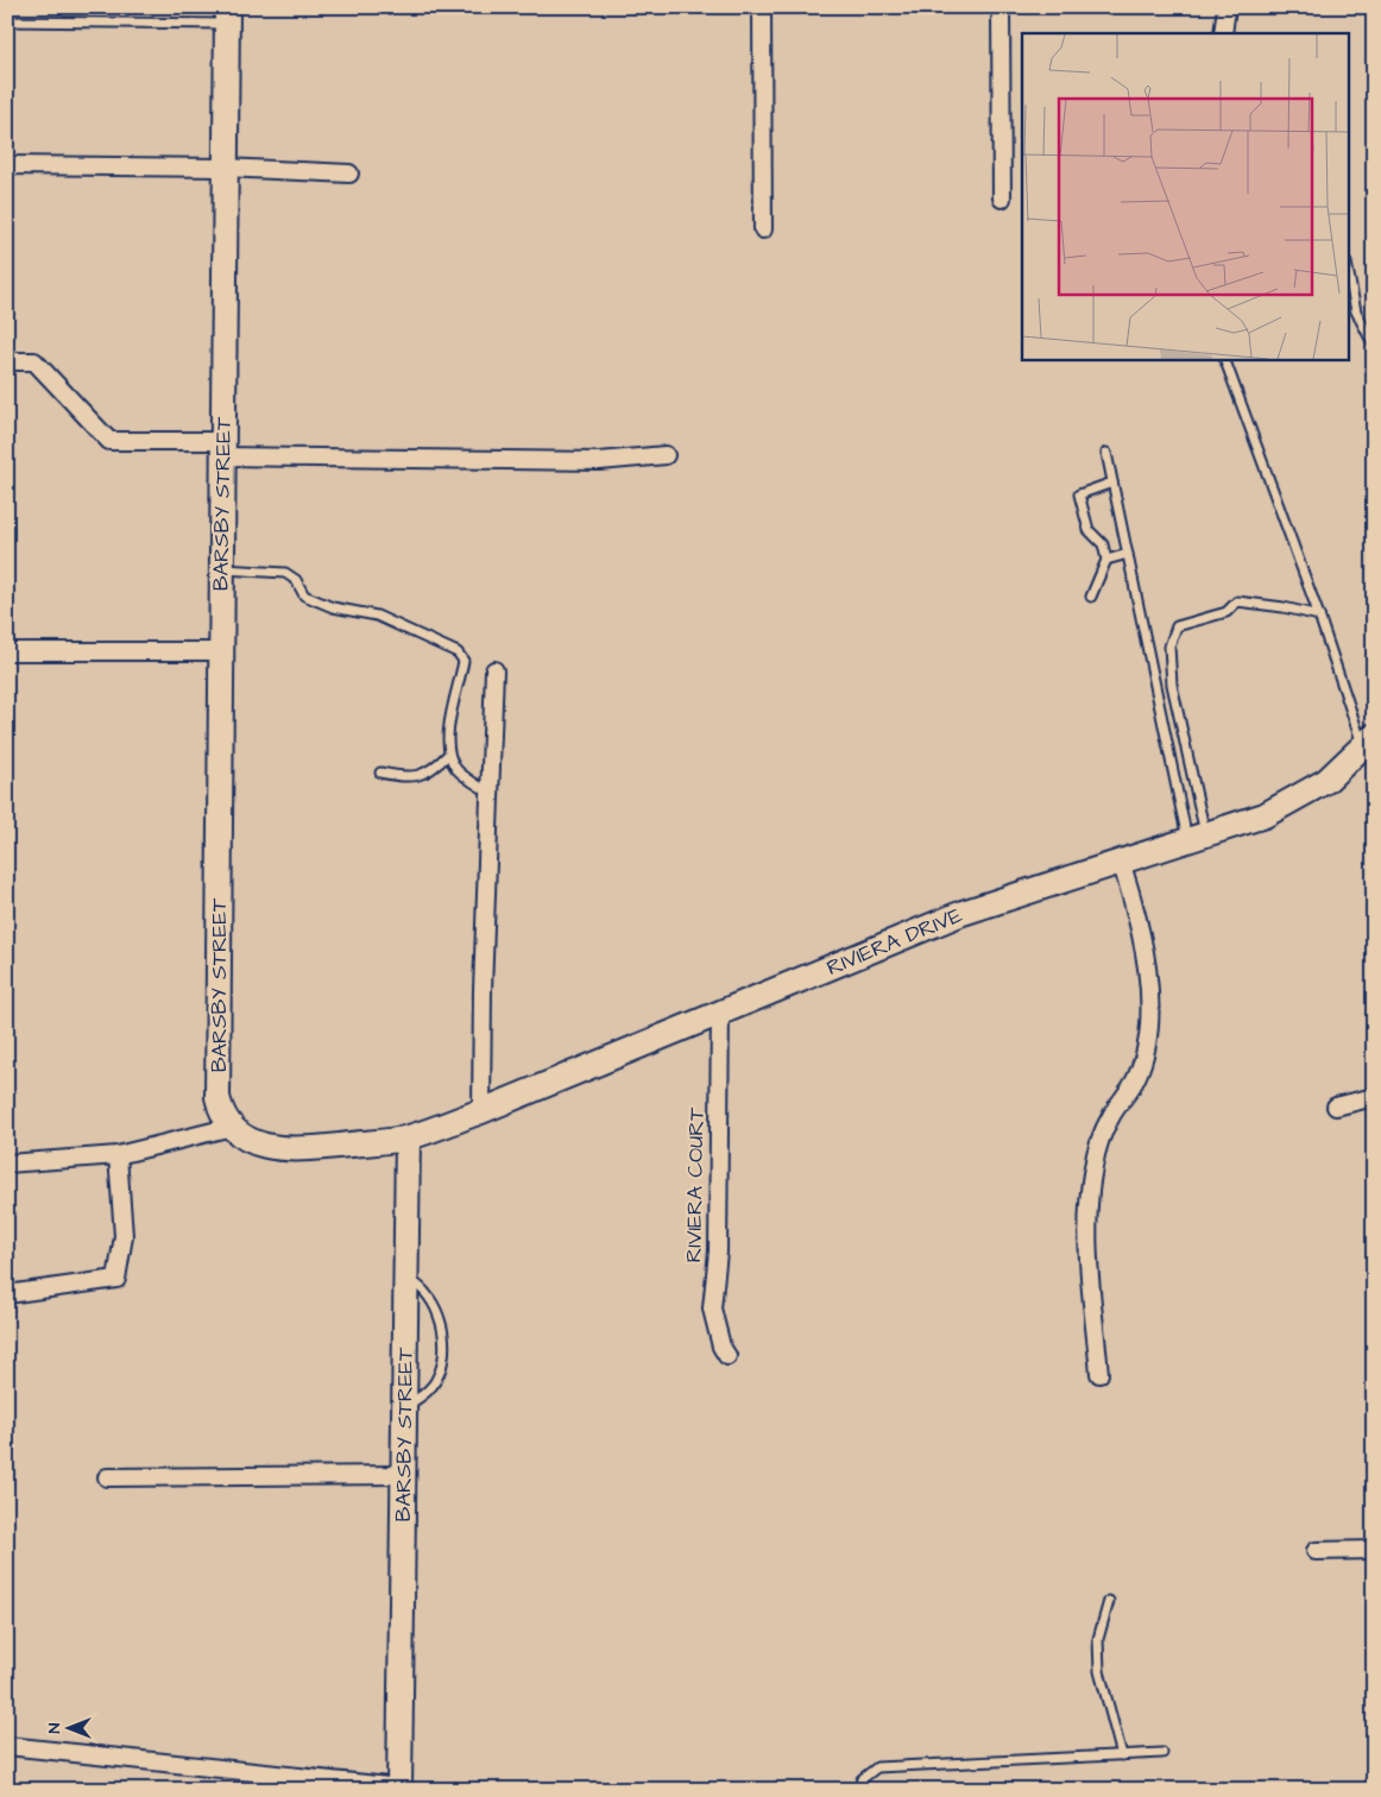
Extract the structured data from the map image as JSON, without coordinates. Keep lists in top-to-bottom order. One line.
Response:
{"streets":{"street":["BARSBY STREET","RIVIERA DRIVE","RIVIERA COURT"]},"crossings":[["BARSBY STREET","RIVIERA DRIVE"],["RIVIERA DRIVE","RIVIERA COURT"]],"north":"left"}
